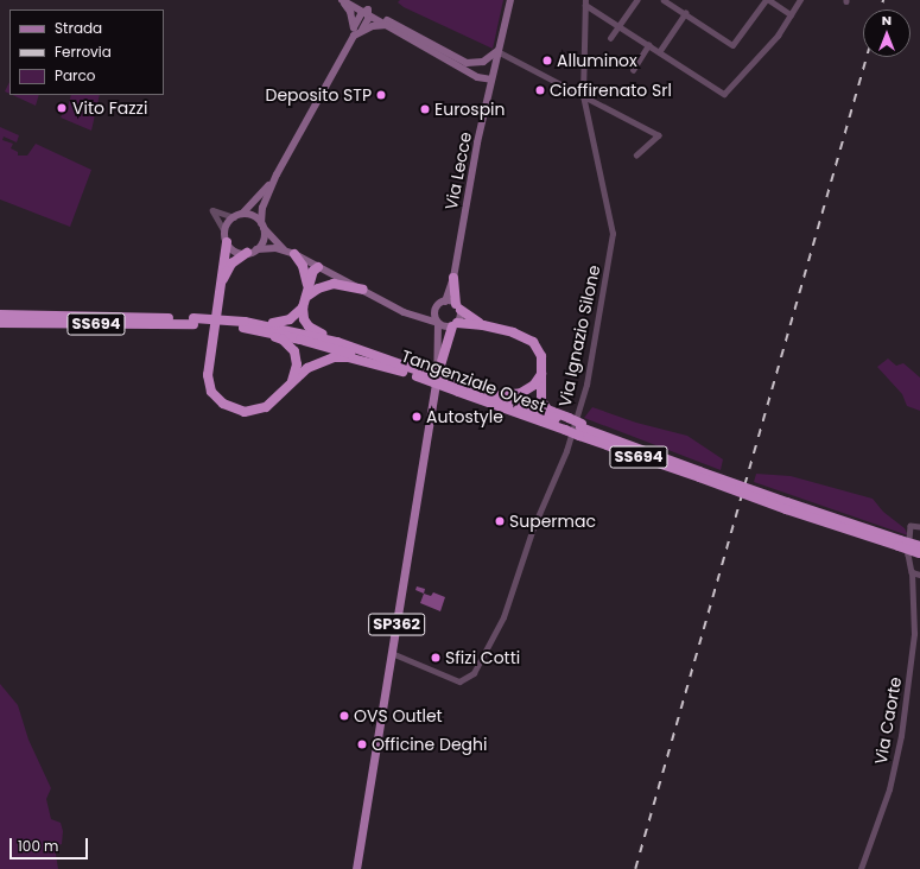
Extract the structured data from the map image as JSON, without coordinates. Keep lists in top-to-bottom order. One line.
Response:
{"streets":{"highway":["SS694","Tangenziale Ovest"],"main road":["Via Lecce","SP362"],"street":["Via Ignazio Silone","Via Caorte"]},"crossings":[["Via Ignazio Silone","SP362"]],"places":["Alluminox","Cioffirenato Srl","Deposito STP","Vito Fazzi","Eurospin","Autostyle","Supermac","Sfizi Cotti","OVS Outlet","Officine Deghi"],"legend":["Strada","Ferrovia","Parco"],"scale_bar":"100 m","north":"top"}
